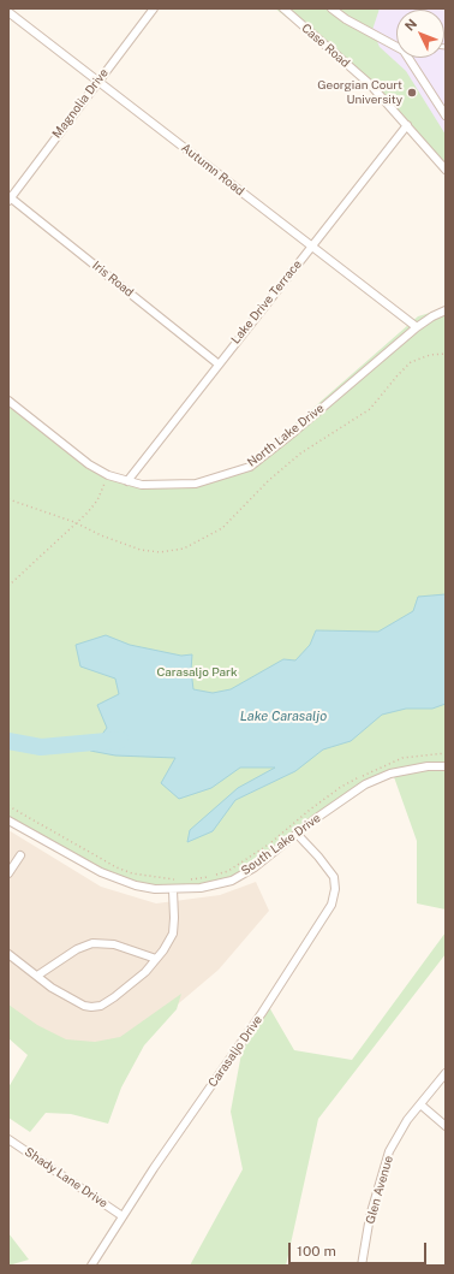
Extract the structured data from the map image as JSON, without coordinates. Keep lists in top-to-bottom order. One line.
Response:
{"streets":{"street":["Case Road","Magnolia Drive","Autumn Road","Iris Road","Lake Drive Terrace","North Lake Drive","South Lake Drive","Carasaljo Drive","Shady Lane Drive","Glen Avenue"]},"crossings":[["Case Road","Lake Drive Terrace"],["Magnolia Drive","Autumn Road"],["Magnolia Drive","Iris Road"],["Autumn Road","Lake Drive Terrace"],["Autumn Road","North Lake Drive"],["Iris Road","Lake Drive Terrace"],["Lake Drive Terrace","North Lake Drive"],["South Lake Drive","Carasaljo Drive"],["Carasaljo Drive","Shady Lane Drive"]],"water":["Lake Carasaljo"],"parks":["Carasaljo Park"],"places":["Georgian Court University"],"scale_bar":"100 m","north":"top left"}
